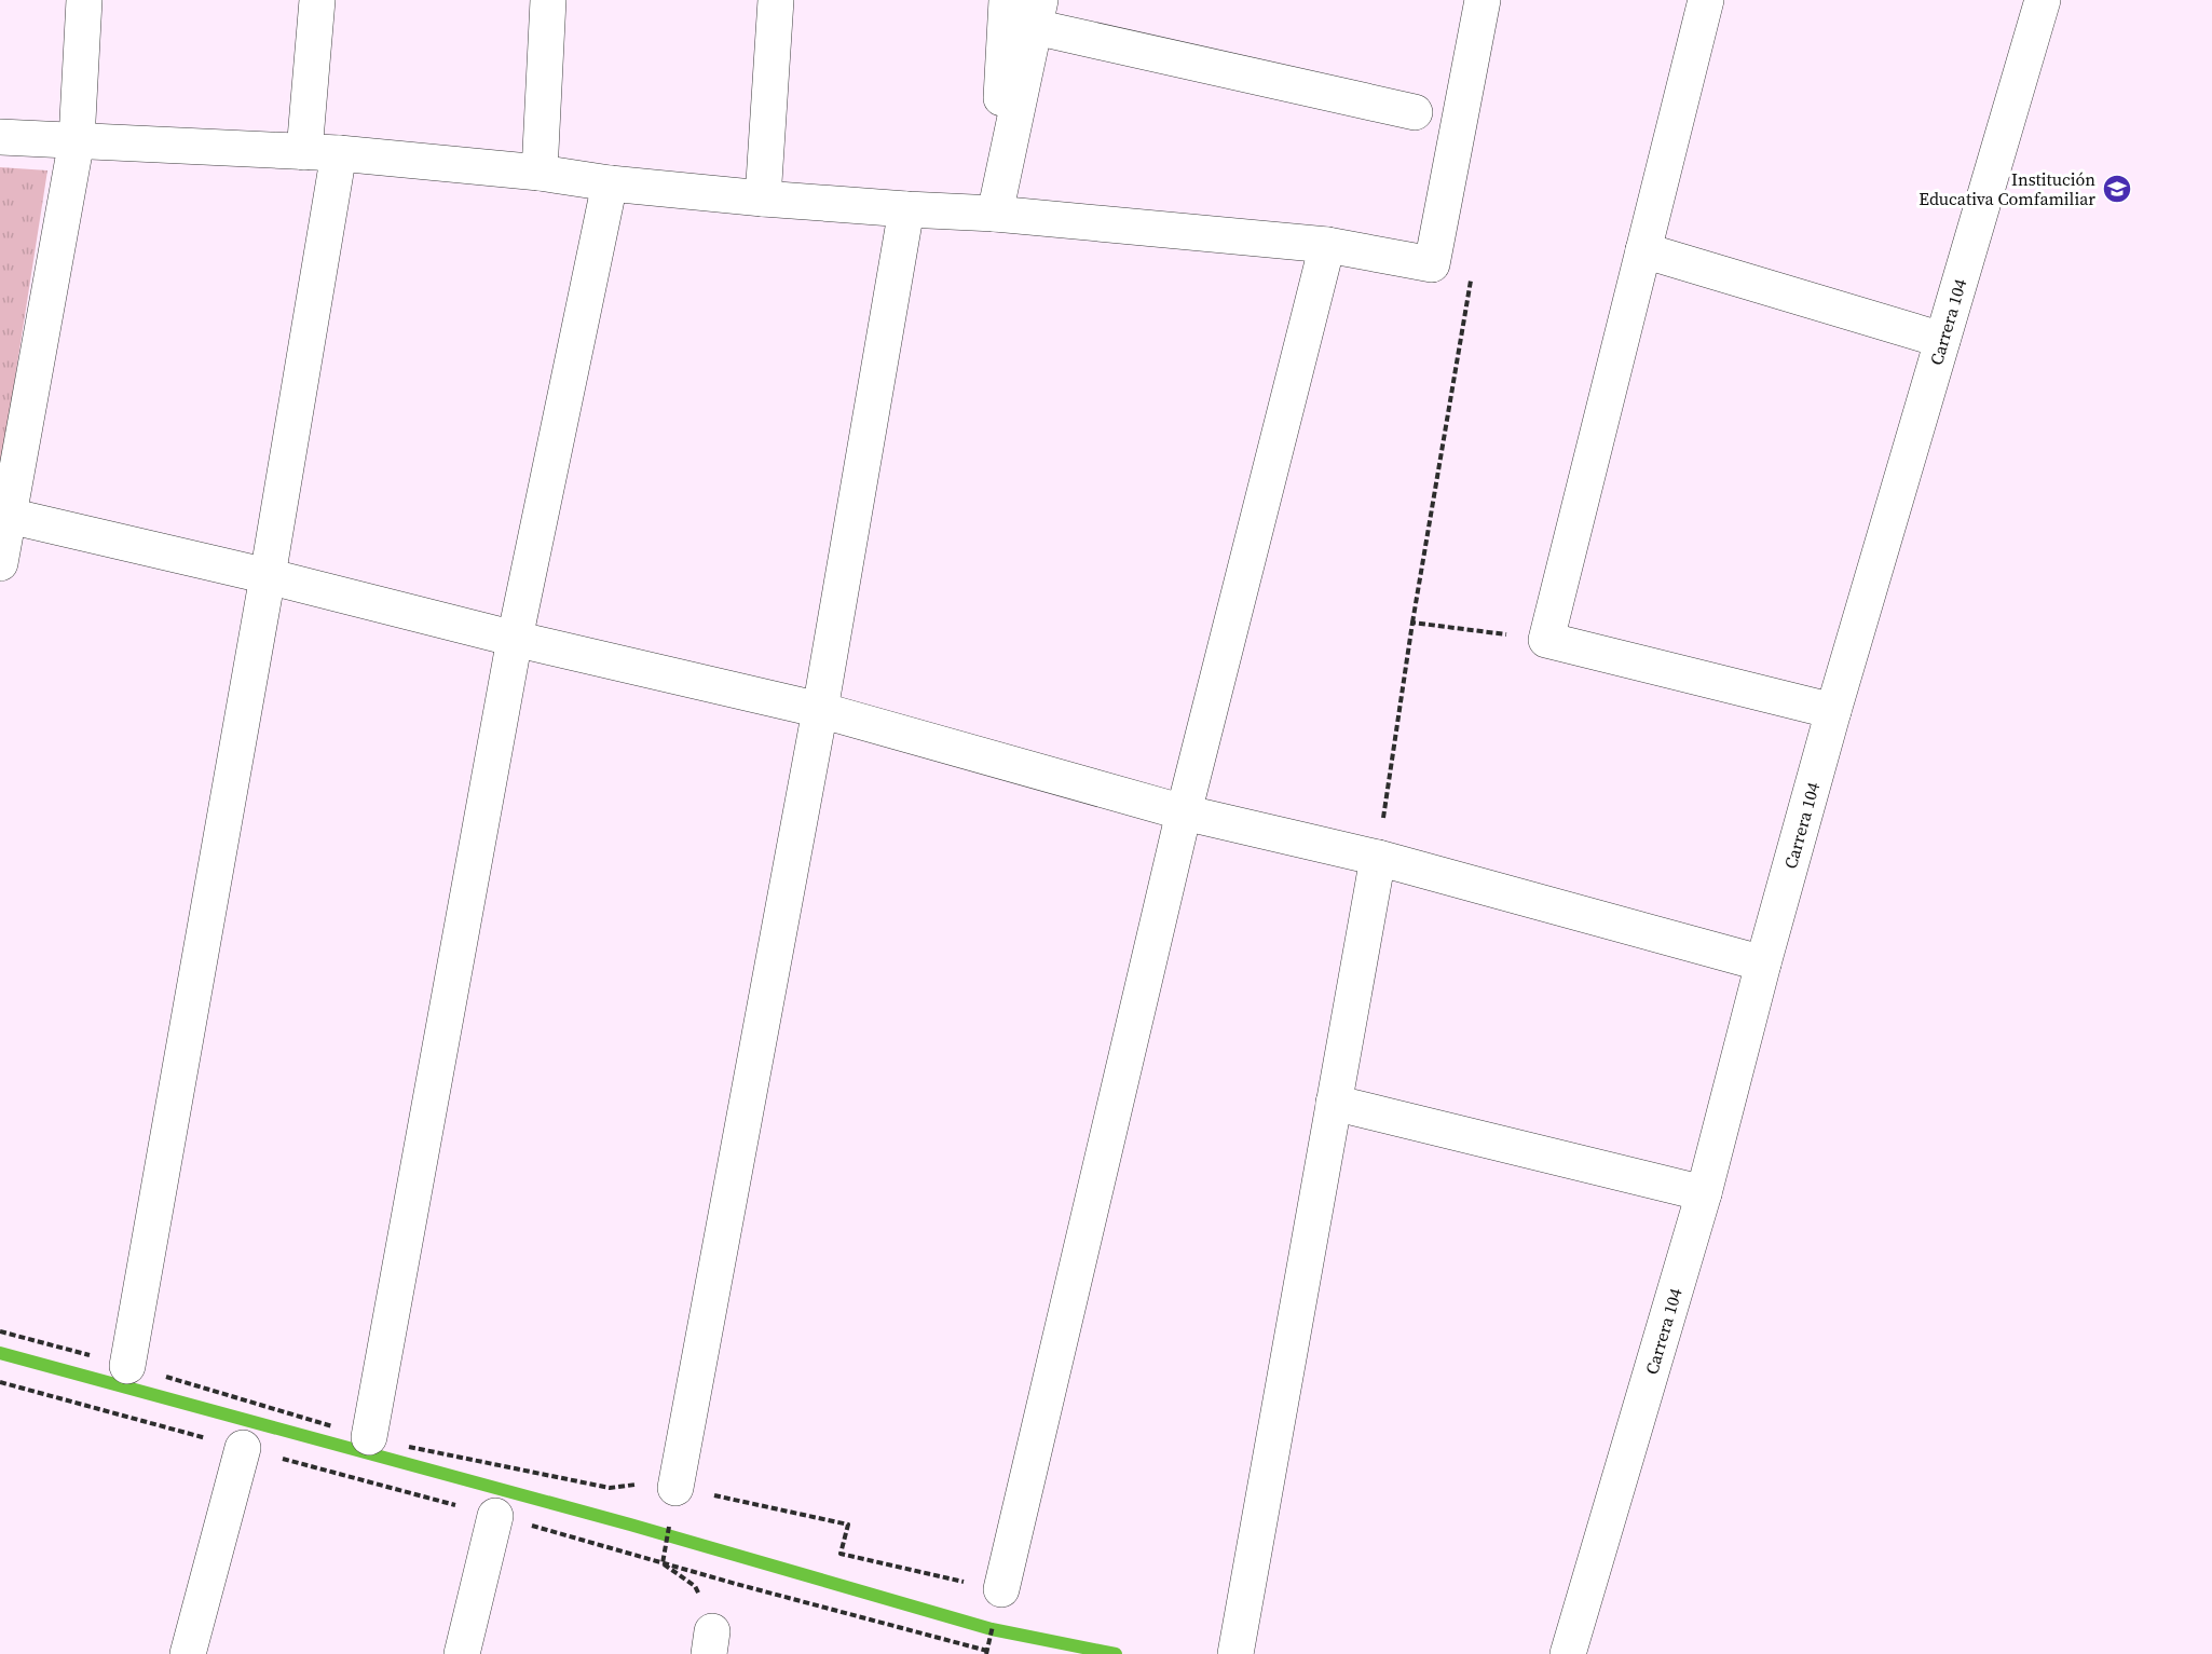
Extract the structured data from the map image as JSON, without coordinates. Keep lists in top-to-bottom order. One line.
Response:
{"streets":{"street":["Carrera 104"]},"places":{"school or university":["Institución Educativa Comfamiliar"]}}
